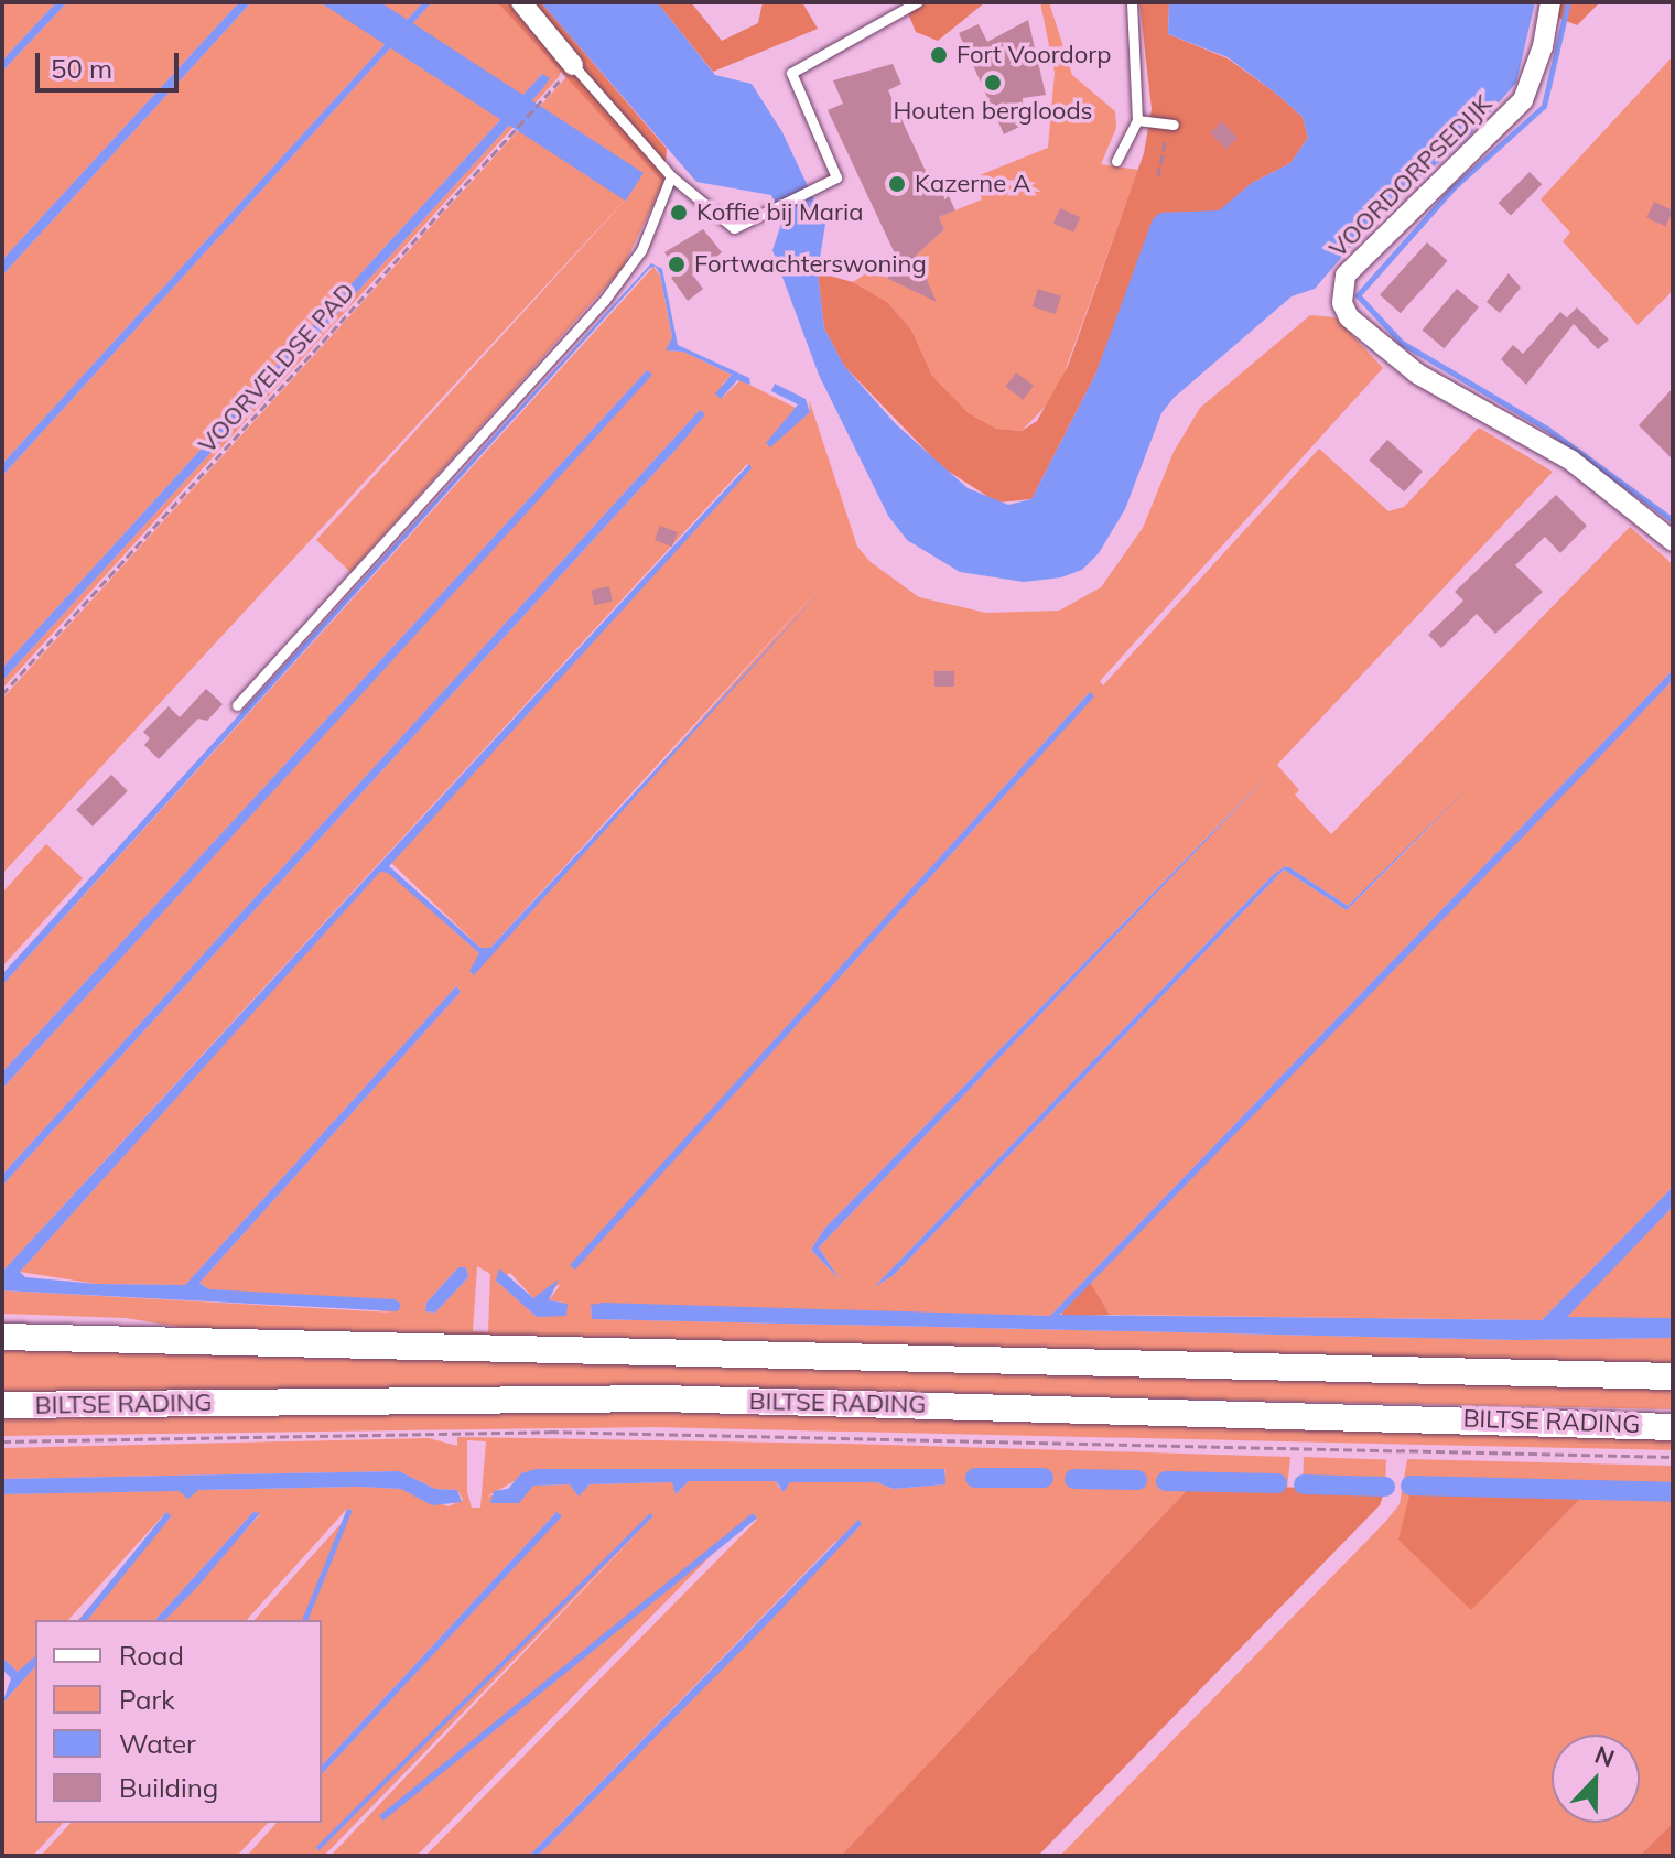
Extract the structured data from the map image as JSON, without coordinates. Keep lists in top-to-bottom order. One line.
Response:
{"streets":{"main road":["BILTSE RADING"],"street":["VOORDORPSEDIJK"],"path":["VOORVELDSE PAD"]},"places":["Fort Voordorp","Houten bergloods","Kazerne A","Koffie bij Maria","Fortwachterswoning"],"legend":["Road","Park","Water","Building"],"scale_bar":"50 m","north":"top"}
